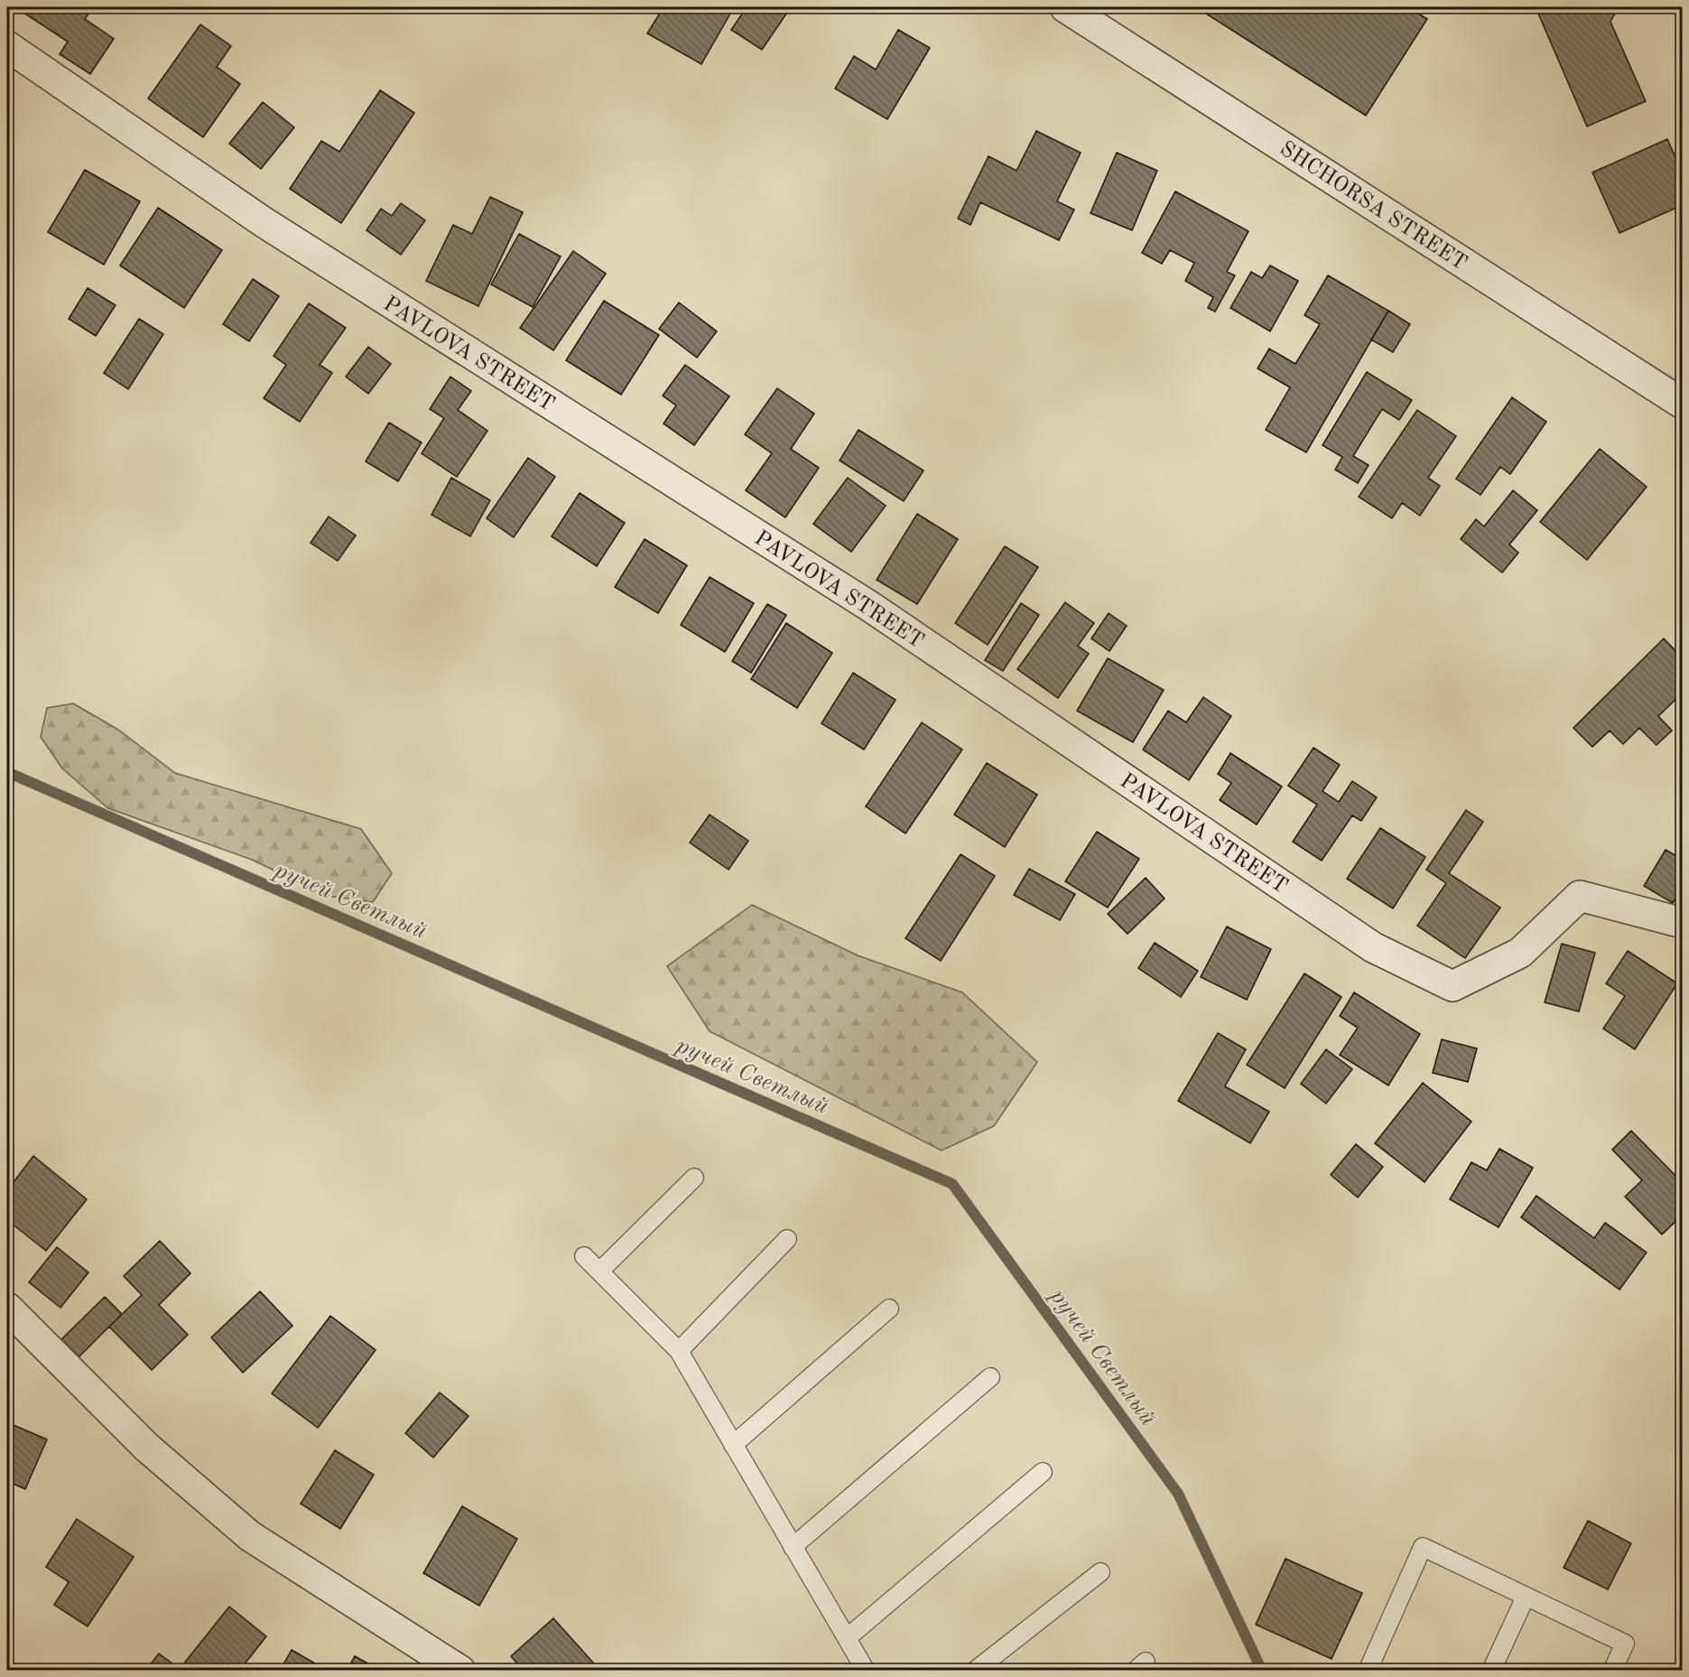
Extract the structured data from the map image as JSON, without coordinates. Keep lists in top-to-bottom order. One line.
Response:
{"streets":{"street":["SHCHORSA STREET","PAVLOVA STREET"]},"water":["ручей Светлый"]}
